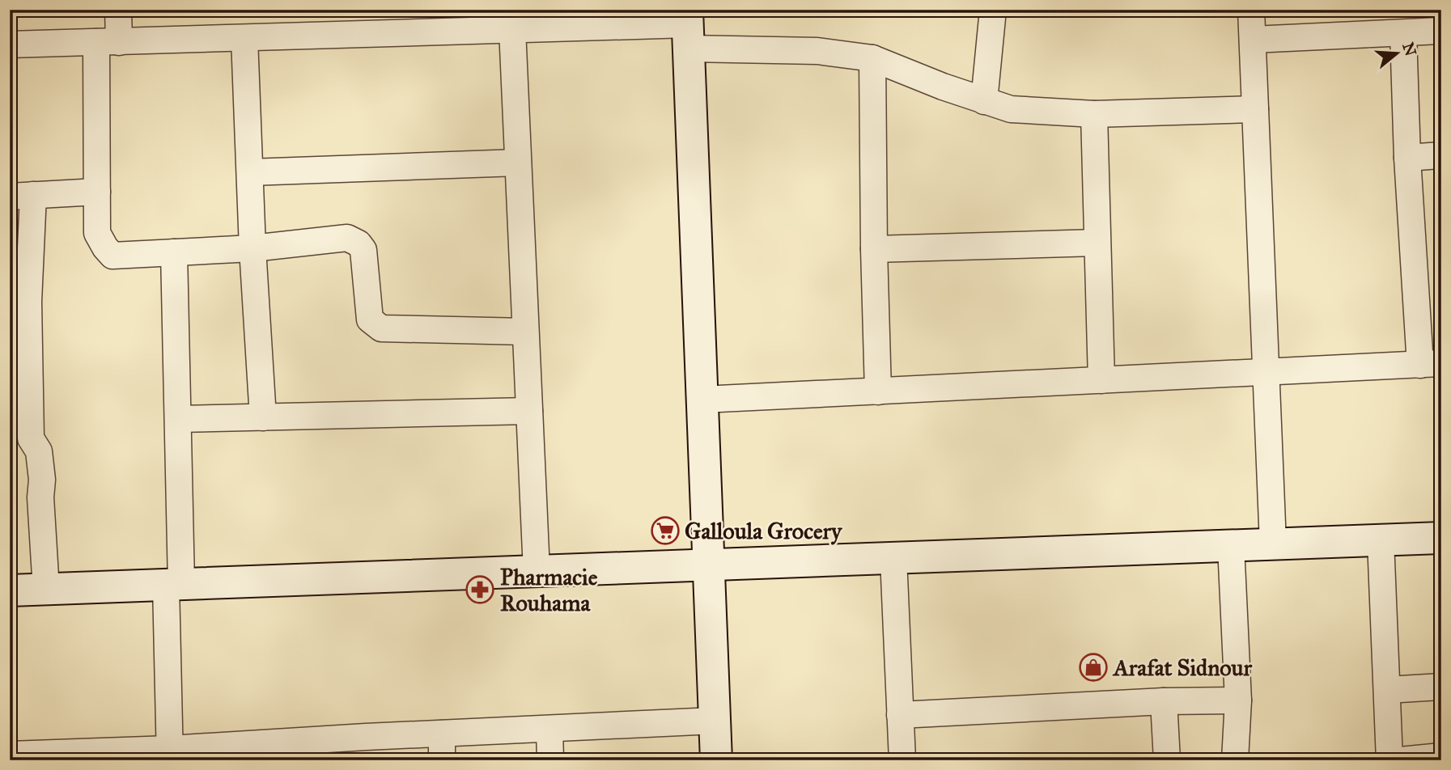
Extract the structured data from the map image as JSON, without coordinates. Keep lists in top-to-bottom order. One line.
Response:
{"places":{"supermarket":["Galloula Grocery"],"pharmacy":["Pharmacie Rouhama"],"shop":["Arafat Sidnour"]},"north":"right"}
